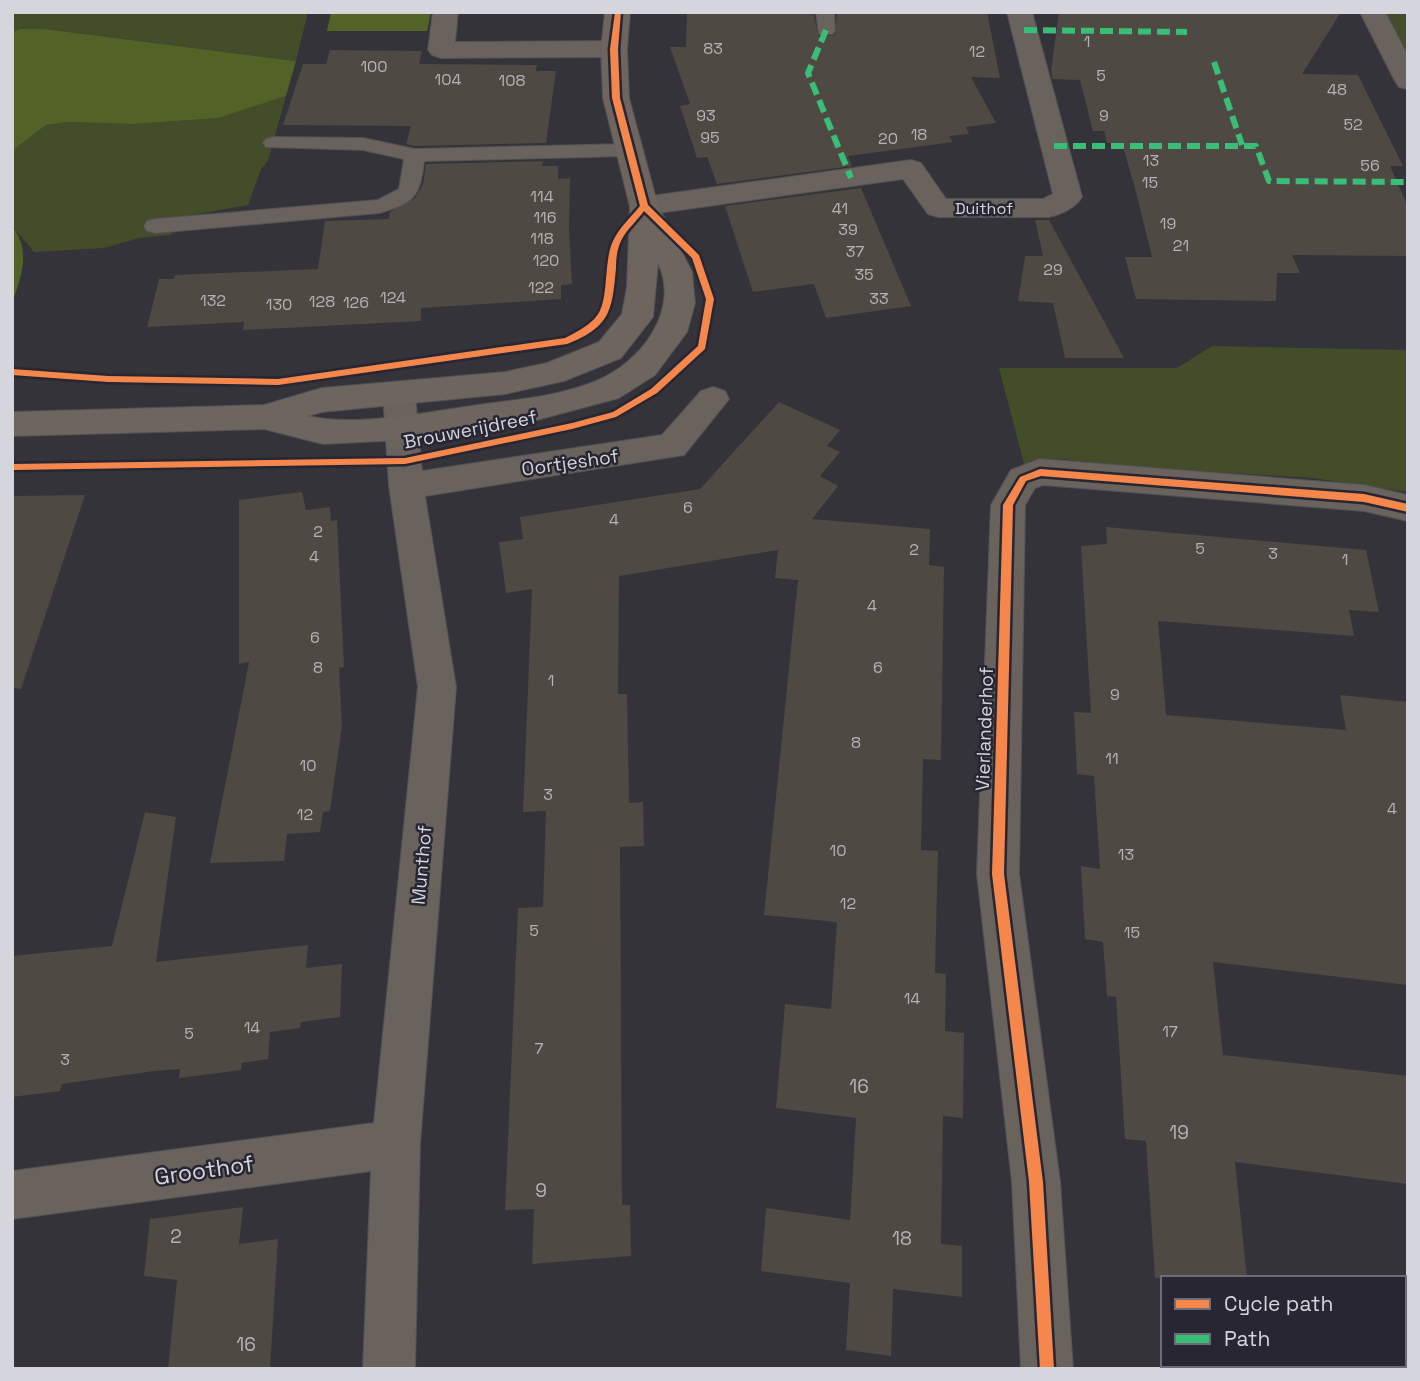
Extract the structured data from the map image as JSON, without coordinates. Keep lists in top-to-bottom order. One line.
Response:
{"streets":{"street":["Duithof","Brouwerijdreef","Oortjeshof","Vierlanderhof","Munthof","Groothof"]},"crossings":[["Duithof","Brouwerijdreef"],["Brouwerijdreef","Munthof"],["Oortjeshof","Munthof"],["Munthof","Groothof"]],"house_numbers":["1","83","12","100","5","104","108","48","93","9","52","18","95","20","13","56","15","114","41","116","19","39","118","21","37","120","29","35","122","124","33","132","128","126","130","6","4","2","5","2","3","4","1","4","6","8","6","1","9","8","11","10","3","4","12","10","13","12","5","15","14","14","17","5","7","3","16","19","9","2","18","16"],"legend":["Cycle path","Path"]}
